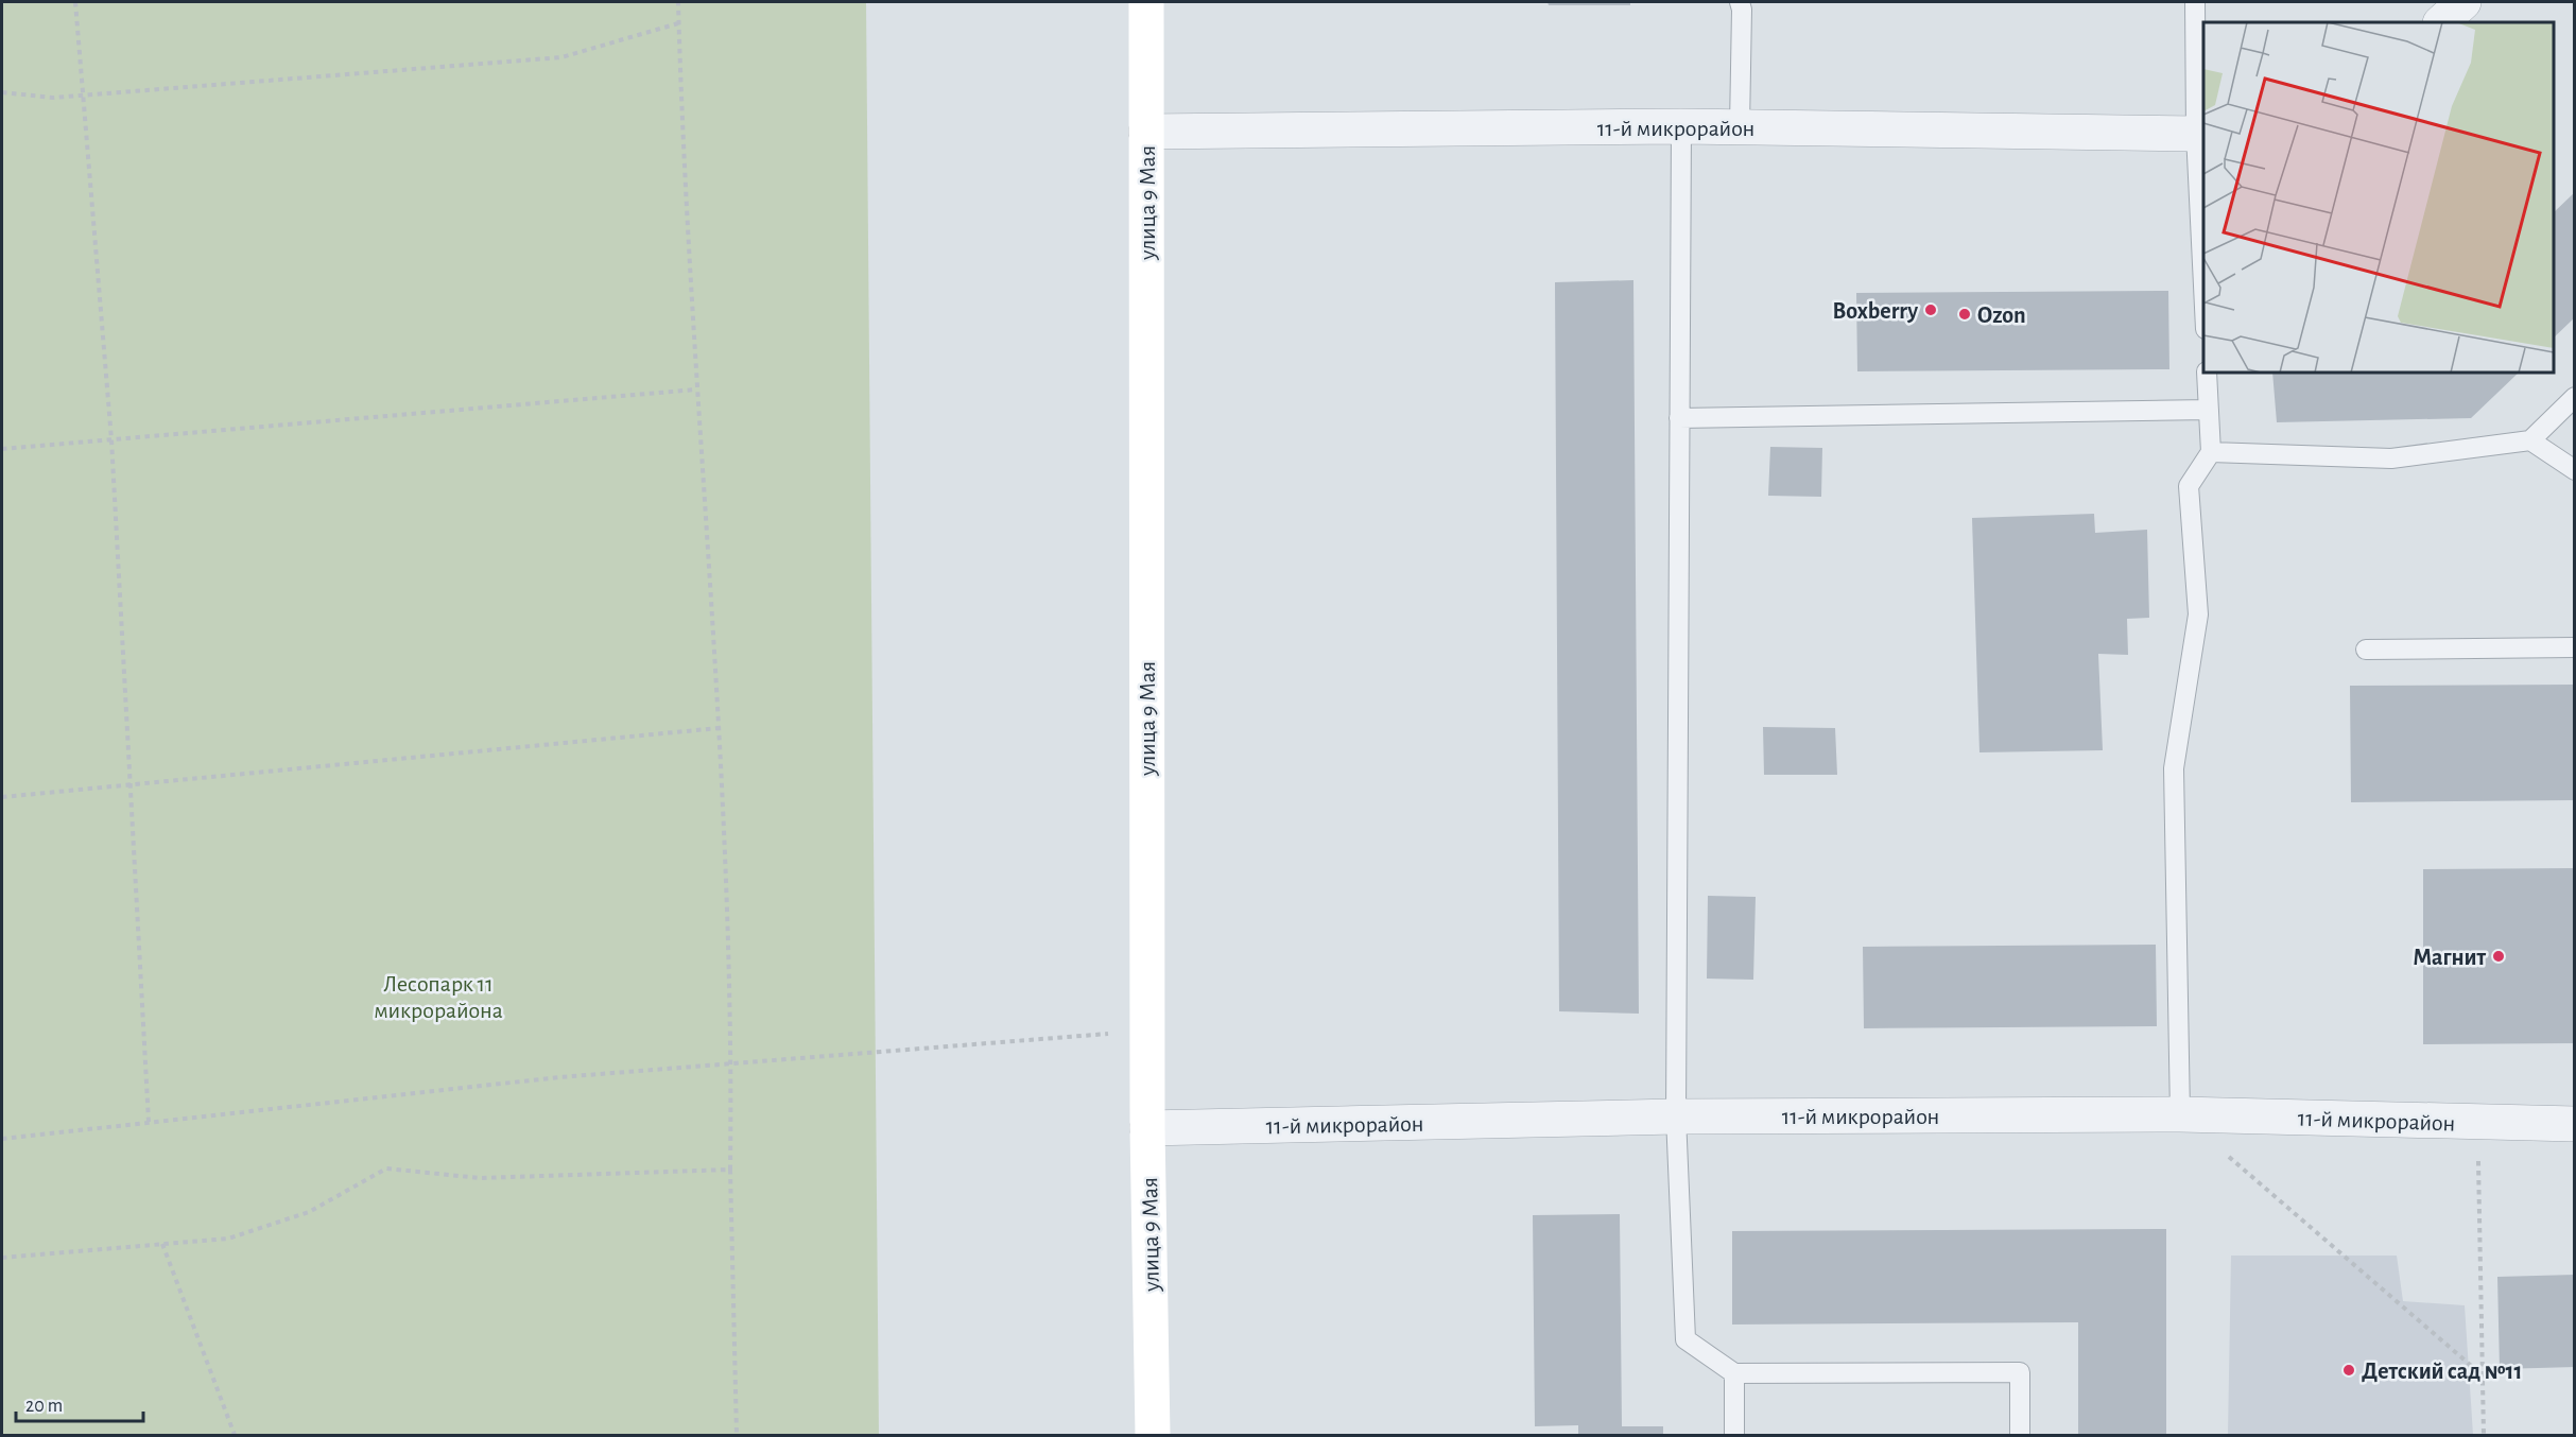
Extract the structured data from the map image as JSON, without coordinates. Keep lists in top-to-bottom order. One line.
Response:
{"streets":{"main road":["улица 9 Мая"],"street":["11-й микрорайон"]},"crossings":[["11-й микрорайон","улица 9 Мая"]],"parks":["Лесопарк 11 микрорайона"],"places":["Boxberry","Ozon","Магнит","Детский сад №11"],"scale_bar":"20 m"}
